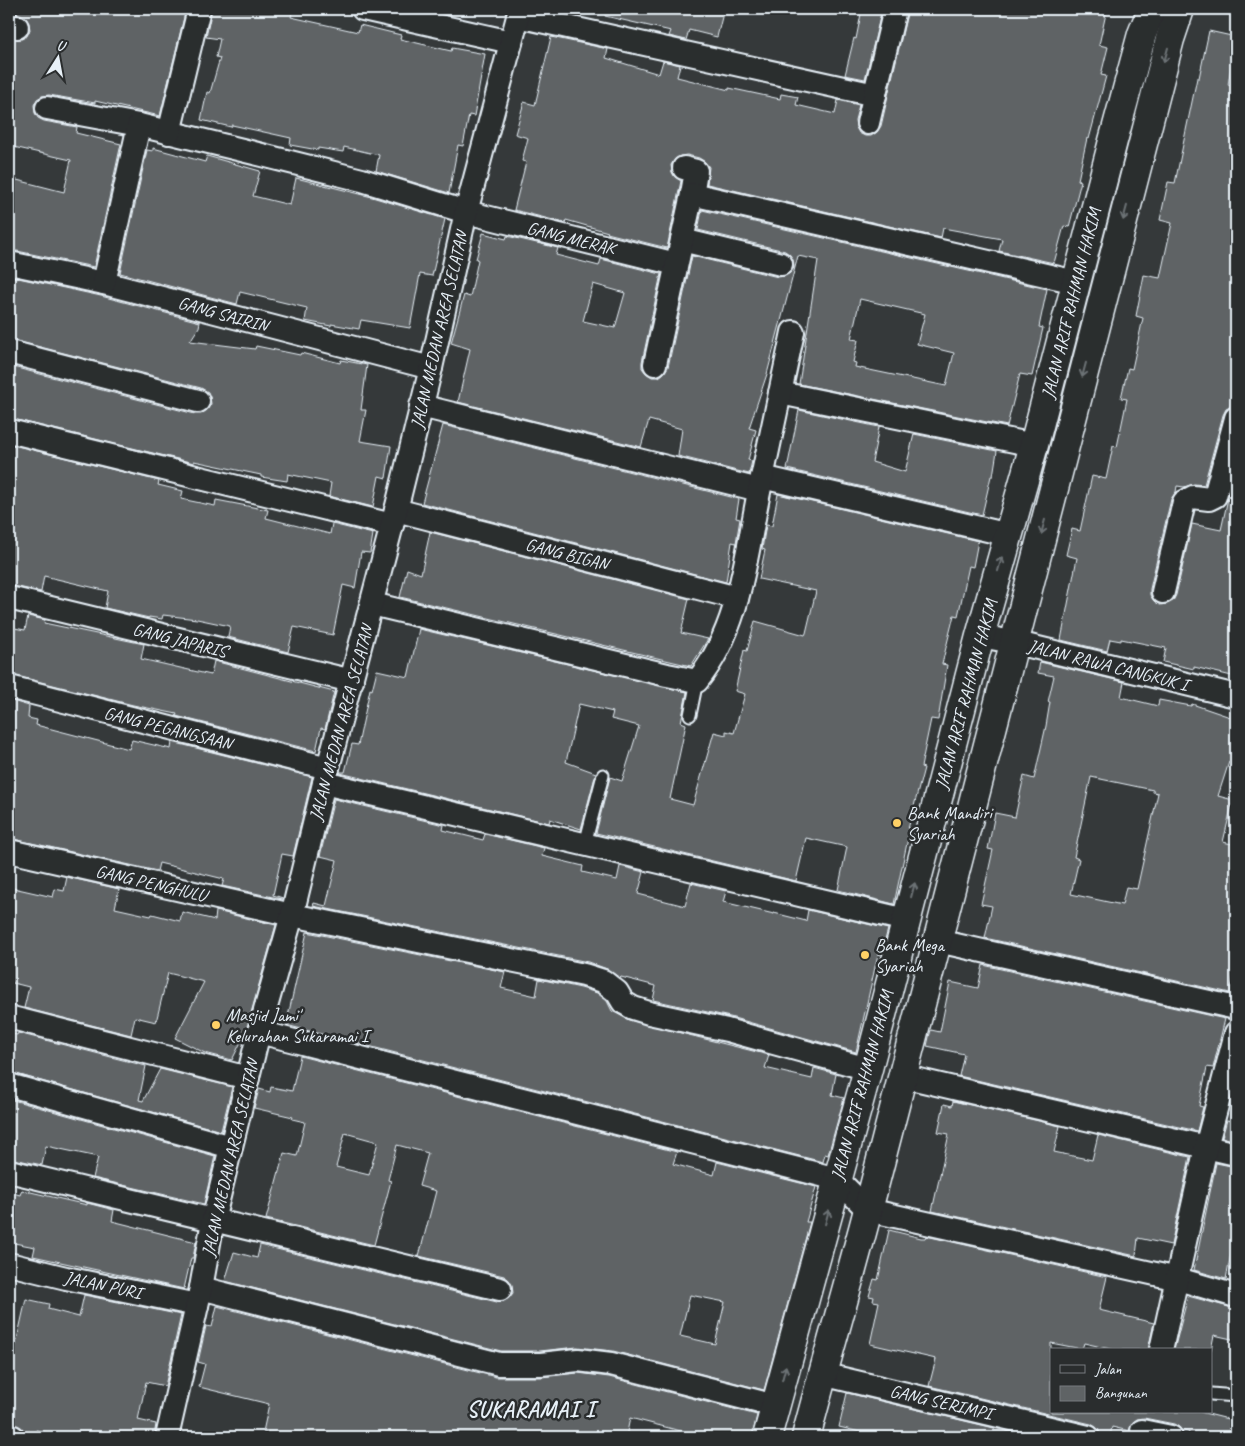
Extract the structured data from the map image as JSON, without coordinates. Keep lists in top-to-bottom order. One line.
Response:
{"streets":{"main road":["JALAN ARIF RAHMAN HAKIM"],"street":["GANG MERAK","GANG SAIRIN","JALAN MEDAN AREA SELATAN","GANG BIGAN","GANG JAPARIS","JALAN RAWA CANGKUK I","GANG PEGANGSAAN","GANG PENGHULU","JALAN PURI","GANG SERIMPI"]},"crossings":[["GANG MERAK","JALAN MEDAN AREA SELATAN"],["JALAN ARIF RAHMAN HAKIM","JALAN RAWA CANGKUK I"],["JALAN ARIF RAHMAN HAKIM","GANG PEGANGSAAN"],["JALAN ARIF RAHMAN HAKIM","GANG PENGHULU"],["JALAN ARIF RAHMAN HAKIM","JALAN PURI"],["JALAN ARIF RAHMAN HAKIM","GANG SERIMPI"],["GANG SAIRIN","JALAN MEDAN AREA SELATAN"],["JALAN MEDAN AREA SELATAN","GANG BIGAN"],["JALAN MEDAN AREA SELATAN","GANG JAPARIS"],["JALAN MEDAN AREA SELATAN","GANG PEGANGSAAN"],["JALAN MEDAN AREA SELATAN","GANG PENGHULU"],["JALAN MEDAN AREA SELATAN","JALAN PURI"]],"districts":["SUKARAMAI I"],"places":["Bank Mandiri Syariah","Bank Mega Syariah","Masjid Jami' Kelurahan Sukaramai I"],"legend":["Jalan","Bangunan"],"north":"top"}
